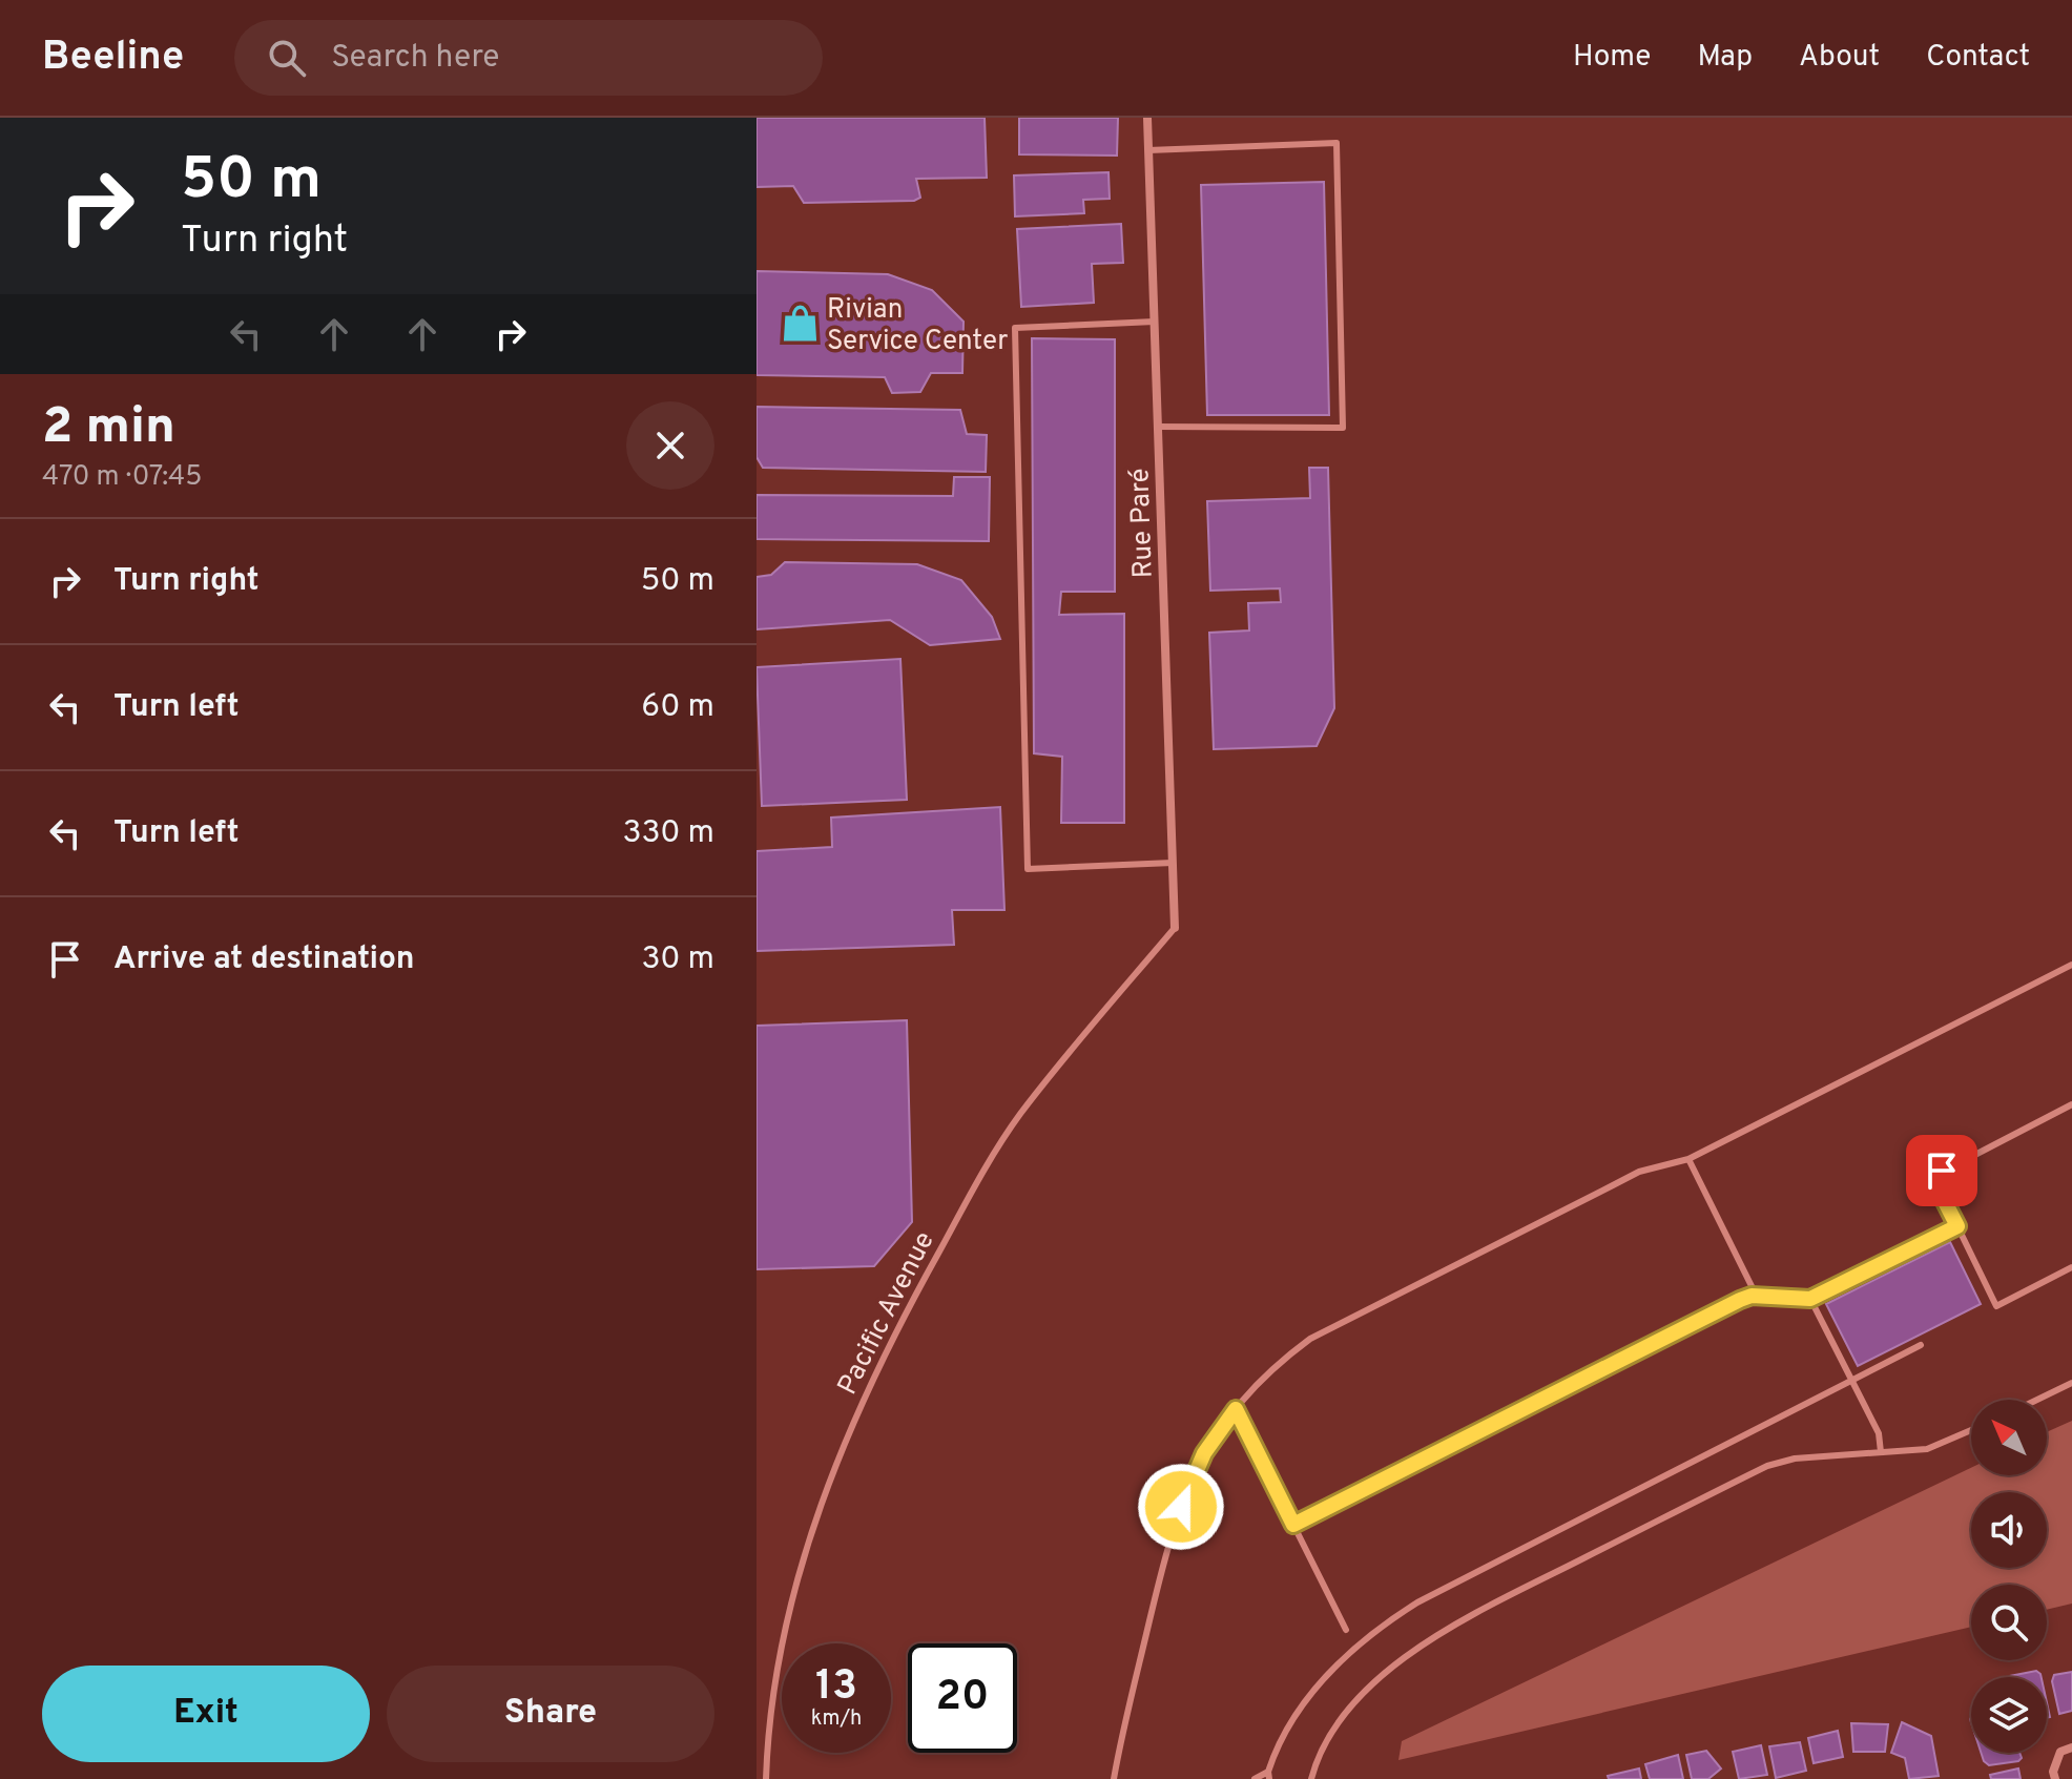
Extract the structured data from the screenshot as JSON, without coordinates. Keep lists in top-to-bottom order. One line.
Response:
{"streets":{"street":["Rue Paré"],"lane":["Pacific Avenue"]},"crossings":[["Rue Paré","Pacific Avenue"]],"places":{"shop":["Rivian Service Center"]},"north":"top left","page":{"header":"Beeline","search":"Search here","nav":["Home","Map","About","Contact"],"turn":["50 m","Turn right"],"heading":["2 min","470 m · 07:45"],"list":[{"name":"Turn right","value":"50 m"},{"name":"Turn left","value":"60 m"},{"name":"Turn left","value":"330 m"},{"name":"Arrive at destination","value":"30 m"}],"speed":"13 km/h","limit":"20","buttons":["Exit","Share"]}}
